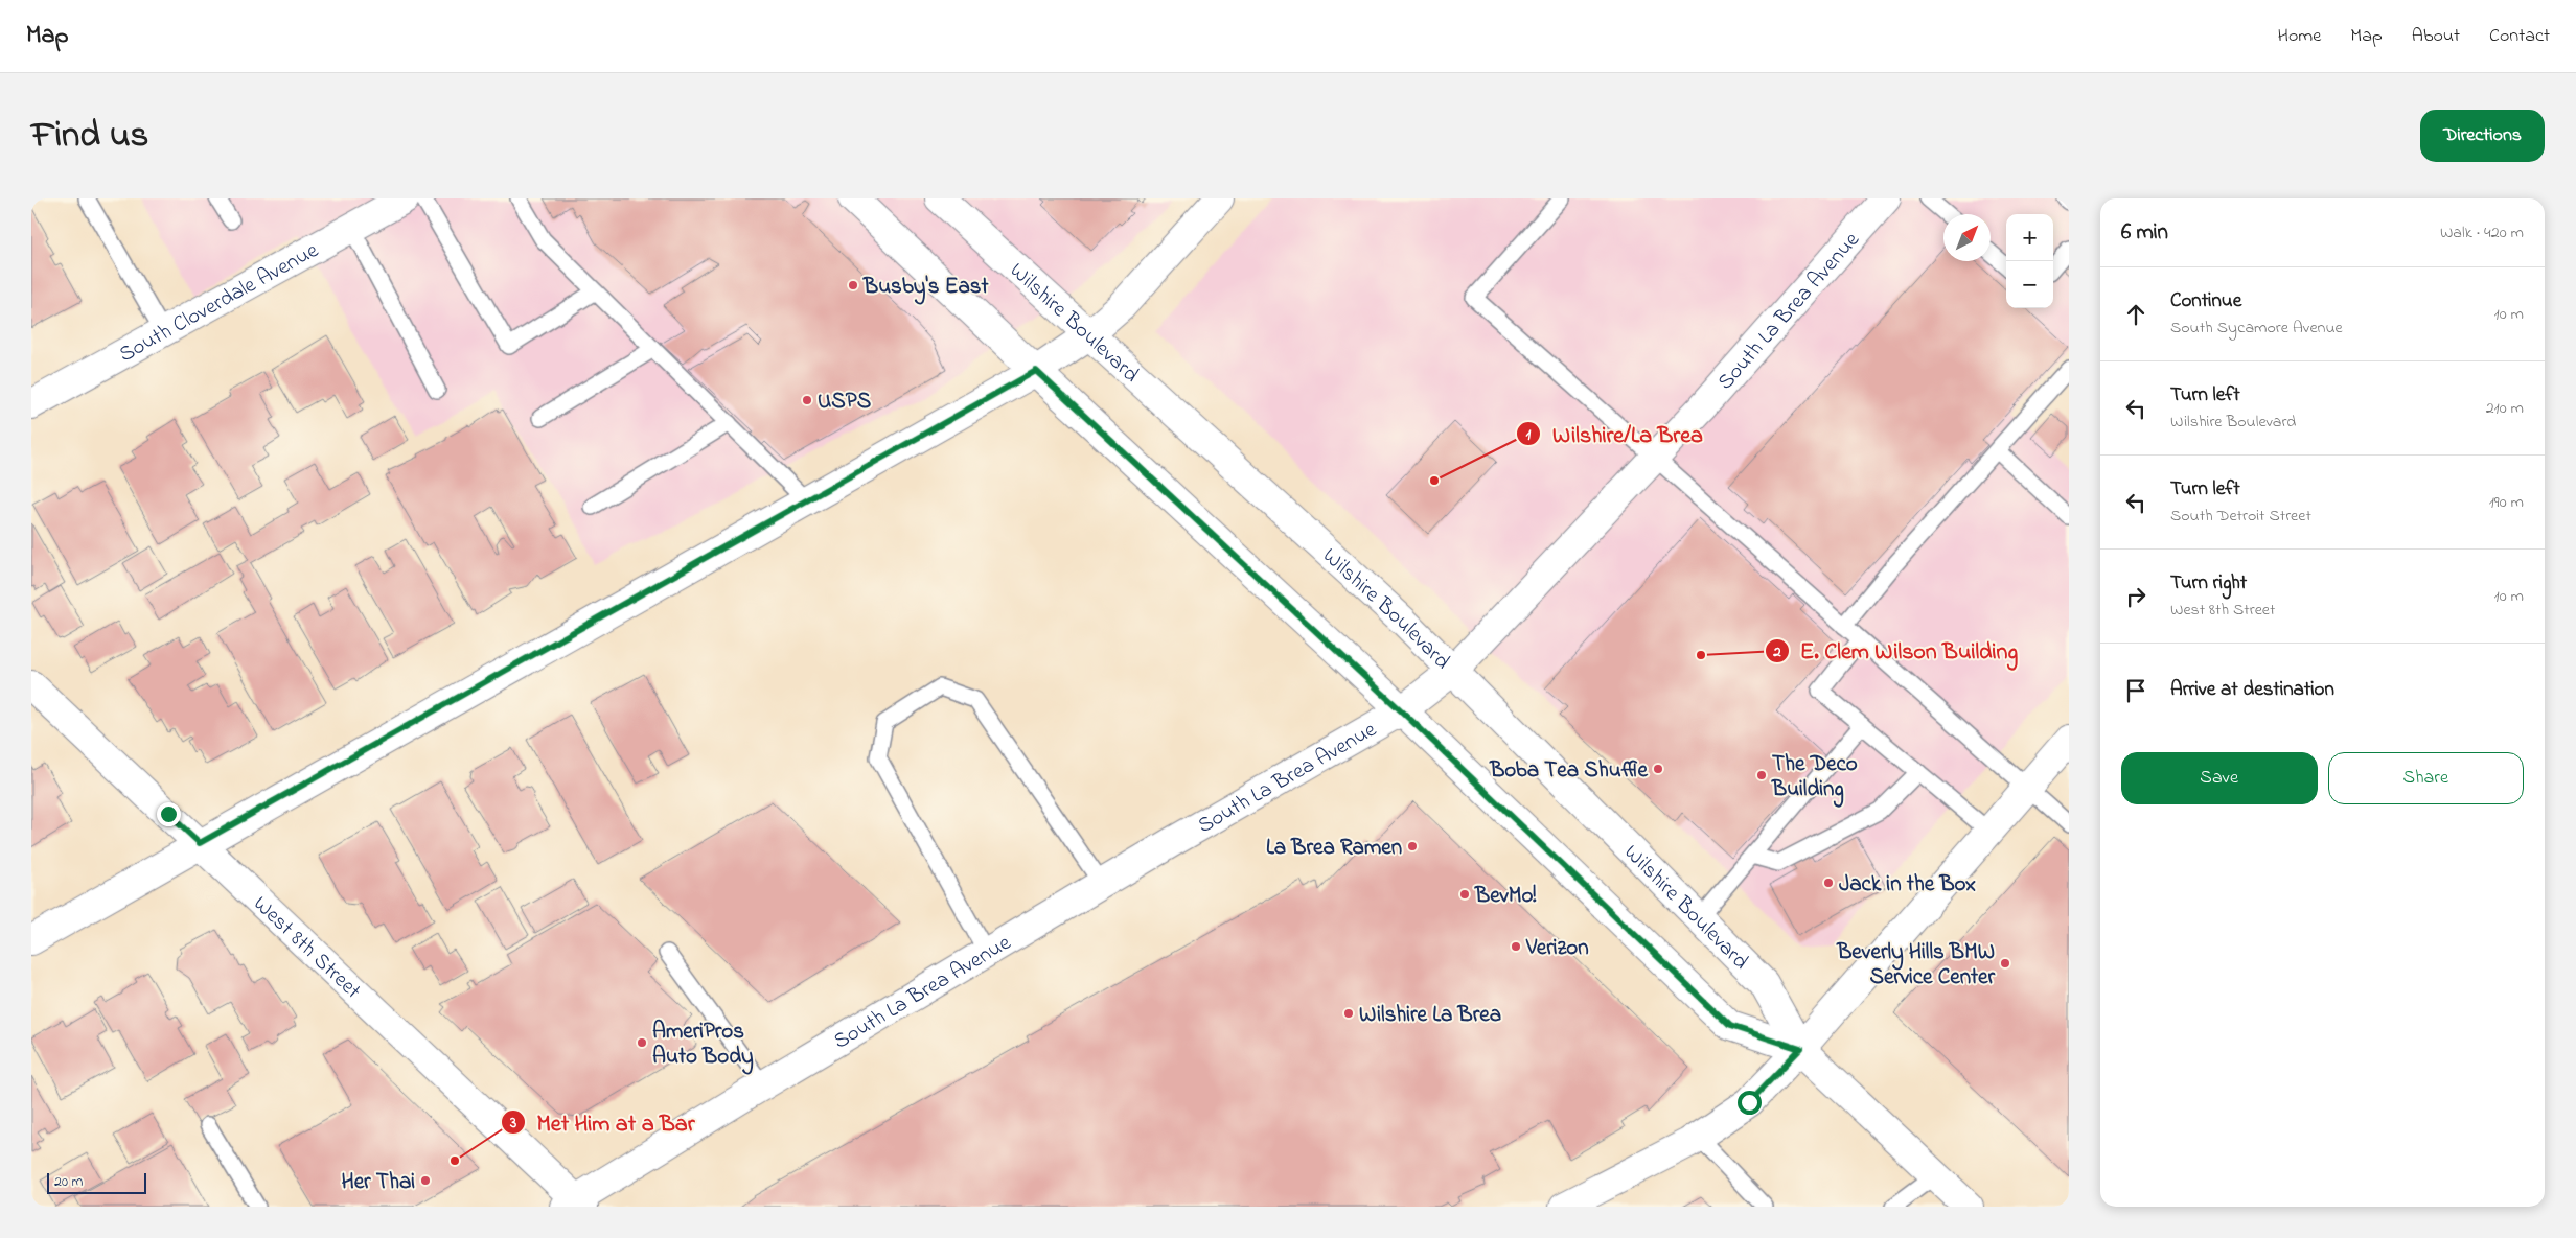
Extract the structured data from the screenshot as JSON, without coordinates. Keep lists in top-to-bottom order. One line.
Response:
{"streets":{"main road":["South Cloverdale Avenue","South La Brea Avenue","Wilshire Boulevard","West 8th Street"]},"crossings":[["South La Brea Avenue","Wilshire Boulevard"],["South La Brea Avenue","West 8th Street"]],"places":["Busby's East","USPS","Wilshire/La Brea","E. Clem Wilson Building","Boba Tea Shuffle","The Deco Building","La Brea Ramen","Jack in the Box","BevMo!","Verizon","Beverly Hills BMW Service Center","Wilshire La Brea","AmeriPros Auto Body","Met Him at a Bar","Her Thai"],"scale_bar":"20 m","north":"top right","page":{"header":"Map","nav":["Home","Map","About","Contact"],"title":"Find us","buttons":["Directions",["Save","Share"]],"heading":["6 min","Walk · 420 m"],"map_buttons":["+","−"],"list":[["Continue","South Sycamore Avenue","10 m"],["Turn left","Wilshire Boulevard","210 m"],["Turn left","South Detroit Street","190 m"],["Turn right","West 8th Street","10 m"],"Arrive at destination"],"scale":"20 m"}}
